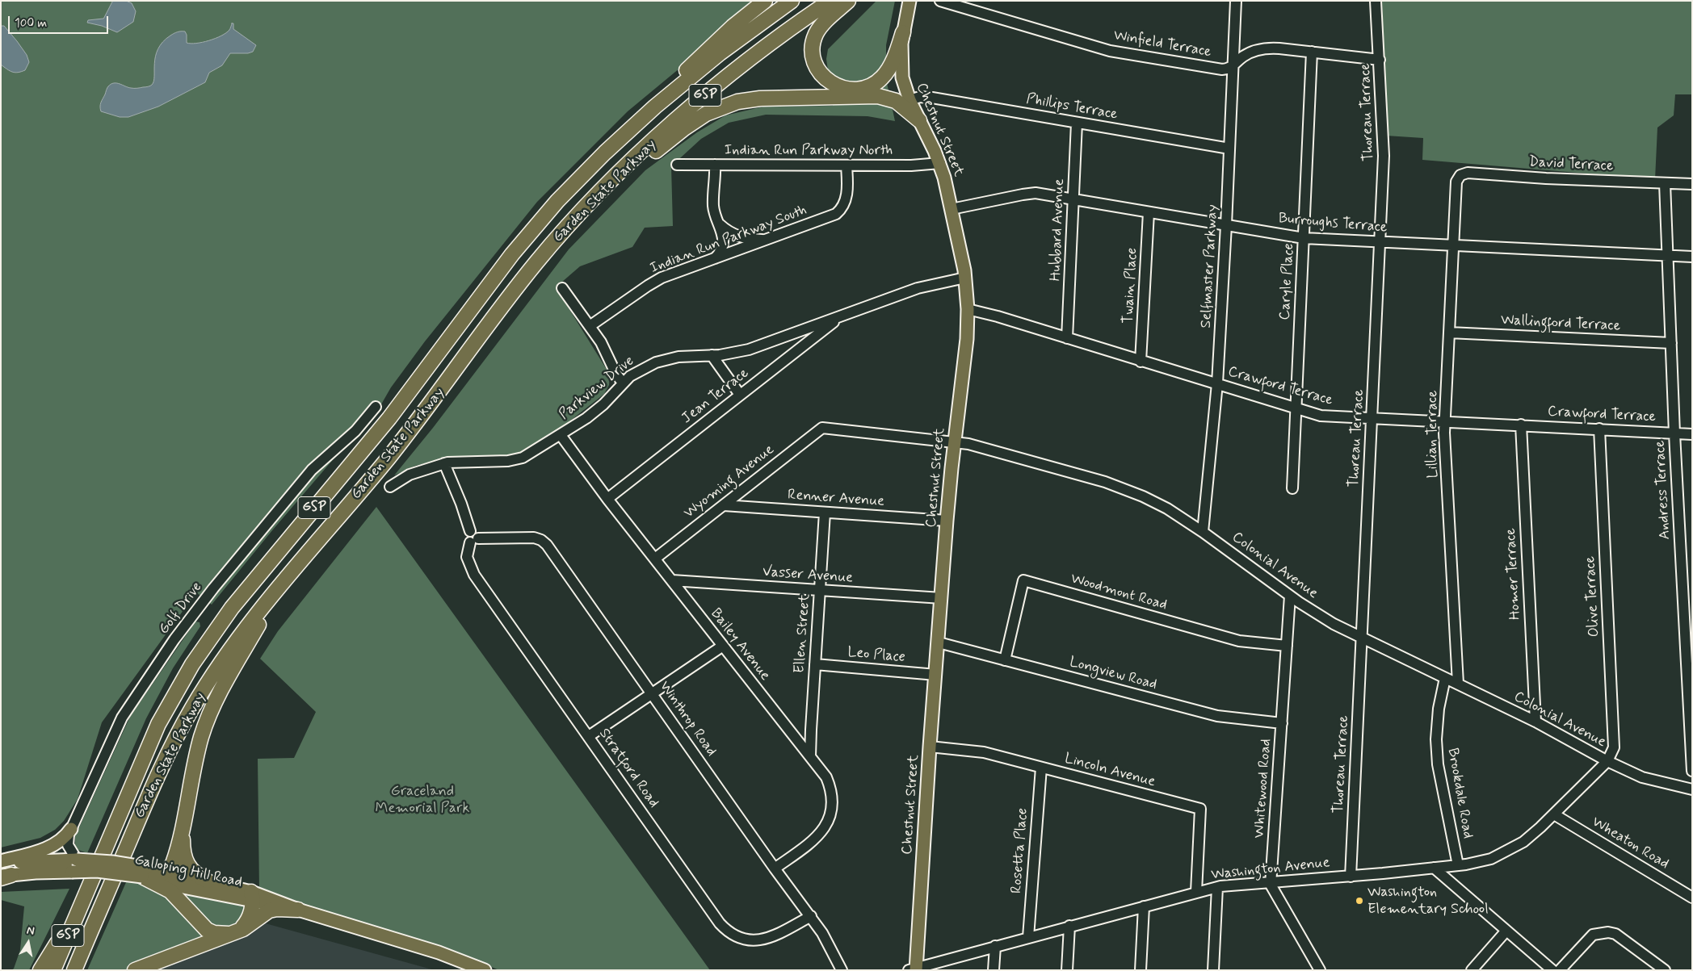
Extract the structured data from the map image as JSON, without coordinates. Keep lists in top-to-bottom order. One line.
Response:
{"streets":{"highway":["GSP","Garden State Parkway"],"main road":["Chestnut Street","Galloping Hill Road"],"street":["Winfield Terrace","Phillips Terrace","Thoreau Terrace","Indian Run Parkway North","David Terrace","Burroughs Terrace","Hubbard Avenue","Indian Run Parkway South","Selfmaster Parkway","Caryle Place","Twain Place","Wallingford Terrace","Crawford Terrace","Parkview Drive","Jean Terrace","Lillian Terrace","Wyoming Avenue","Andress Terrace","Renner Avenue","Colonial Avenue","Homer Terrace","Vasser Avenue","Woodmont Road","Olive Terrace","Golf Drive","Ellen Street","Bailey Avenue","Leo Place","Longview Road","Winthrop Road","Stratford Road","Lincoln Avenue","Whitewood Road","Brookdale Road","Wheaton Road","Rosetta Place","Washington Avenue"]},"crossings":[["Winfield Terrace","Selfmaster Parkway"],["Phillips Terrace","Chestnut Street"],["Phillips Terrace","Hubbard Avenue"],["Phillips Terrace","Selfmaster Parkway"],["Thoreau Terrace","Burroughs Terrace"],["Thoreau Terrace","Crawford Terrace"],["Thoreau Terrace","Colonial Avenue"],["Thoreau Terrace","Washington Avenue"],["Chestnut Street","Indian Run Parkway North"],["Chestnut Street","Burroughs Terrace"],["Chestnut Street","Crawford Terrace"],["Chestnut Street","Parkview Drive"],["Chestnut Street","Renner Avenue"],["Chestnut Street","Colonial Avenue"],["Chestnut Street","Vasser Avenue"],["Chestnut Street","Leo Place"],["Chestnut Street","Longview Road"],["Chestnut Street","Lincoln Avenue"],["Chestnut Street","Washington Avenue"],["Indian Run Parkway North","Indian Run Parkway South"],["David Terrace","Lillian Terrace"],["David Terrace","Andress Terrace"],["Burroughs Terrace","Hubbard Avenue"],["Burroughs Terrace","Selfmaster Parkway"],["Burroughs Terrace","Caryle Place"],["Burroughs Terrace","Twain Place"],["Burroughs Terrace","Lillian Terrace"],["Burroughs Terrace","Andress Terrace"],["Hubbard Avenue","Crawford Terrace"],["Selfmaster Parkway","Crawford Terrace"],["Selfmaster Parkway","Colonial Avenue"],["Caryle Place","Crawford Terrace"],["Twain Place","Crawford Terrace"],["Wallingford Terrace","Lillian Terrace"],["Wallingford Terrace","Andress Terrace"],["Crawford Terrace","Lillian Terrace"],["Crawford Terrace","Andress Terrace"],["Crawford Terrace","Homer Terrace"],["Crawford Terrace","Olive Terrace"],["Parkview Drive","Jean Terrace"],["Parkview Drive","Bailey Avenue"],["Parkview Drive","Stratford Road"],["Jean Terrace","Bailey Avenue"],["Lillian Terrace","Colonial Avenue"],["Wyoming Avenue","Renner Avenue"],["Wyoming Avenue","Colonial Avenue"],["Wyoming Avenue","Bailey Avenue"],["Renner Avenue","Ellen Street"],["Colonial Avenue","Homer Terrace"],["Colonial Avenue","Olive Terrace"],["Colonial Avenue","Whitewood Road"],["Colonial Avenue","Brookdale Road"],["Colonial Avenue","Washington Avenue"],["Vasser Avenue","Ellen Street"],["Vasser Avenue","Bailey Avenue"],["Woodmont Road","Longview Road"],["Woodmont Road","Whitewood Road"],["Olive Terrace","Washington Avenue"],["Golf Drive","Galloping Hill Road"],["Ellen Street","Bailey Avenue"],["Ellen Street","Leo Place"],["Bailey Avenue","Winthrop Road"],["Longview Road","Whitewood Road"],["Winthrop Road","Stratford Road"],["Lincoln Avenue","Rosetta Place"],["Lincoln Avenue","Washington Avenue"],["Whitewood Road","Washington Avenue"],["Brookdale Road","Washington Avenue"],["Wheaton Road","Washington Avenue"],["Rosetta Place","Washington Avenue"]],"parks":["Graceland Memorial Park"],"places":["Washington Elementary School"],"scale_bar":"100 m","north":"top"}
